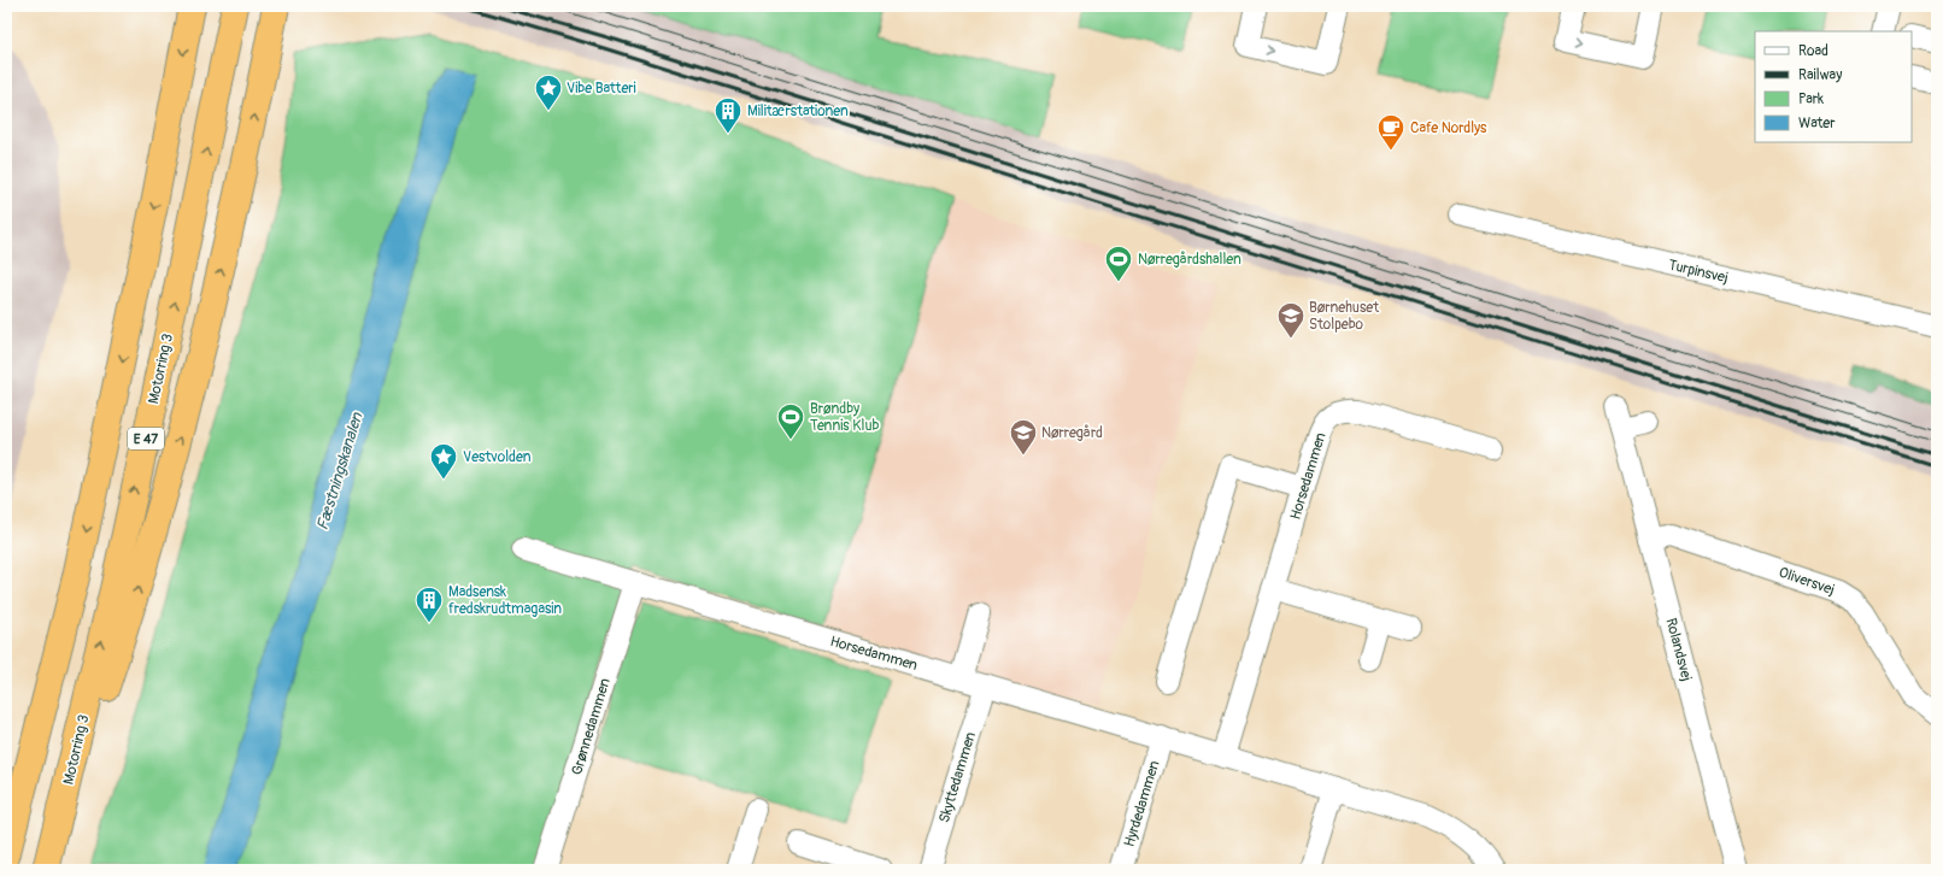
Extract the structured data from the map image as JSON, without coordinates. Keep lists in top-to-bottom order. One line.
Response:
{"streets":{"highway":["Motorring 3","E 47"],"street":["Turpinsvej","Horsedammen","Oliversvej","Rolandsvej","Grønnedammen","Skyttedammen","Hyrdedammen"]},"crossings":[["Horsedammen","Grønnedammen"],["Horsedammen","Skyttedammen"],["Horsedammen","Hyrdedammen"],["Oliversvej","Rolandsvej"]],"water":["Fæstningskanalen"],"places":{"place":["Vibe Batteri","Vestvolden"],"building":["Militærstationen","Madsensk fredskrudtmagasin"],"cafe":["Cafe Nordlys"],"sports":["Nørregårdshallen","Brøndby Tennis Klub"],"school or university":["Børnehuset Stolpebo","Nørregård"]},"legend":["Road","Railway","Park","Water"]}
